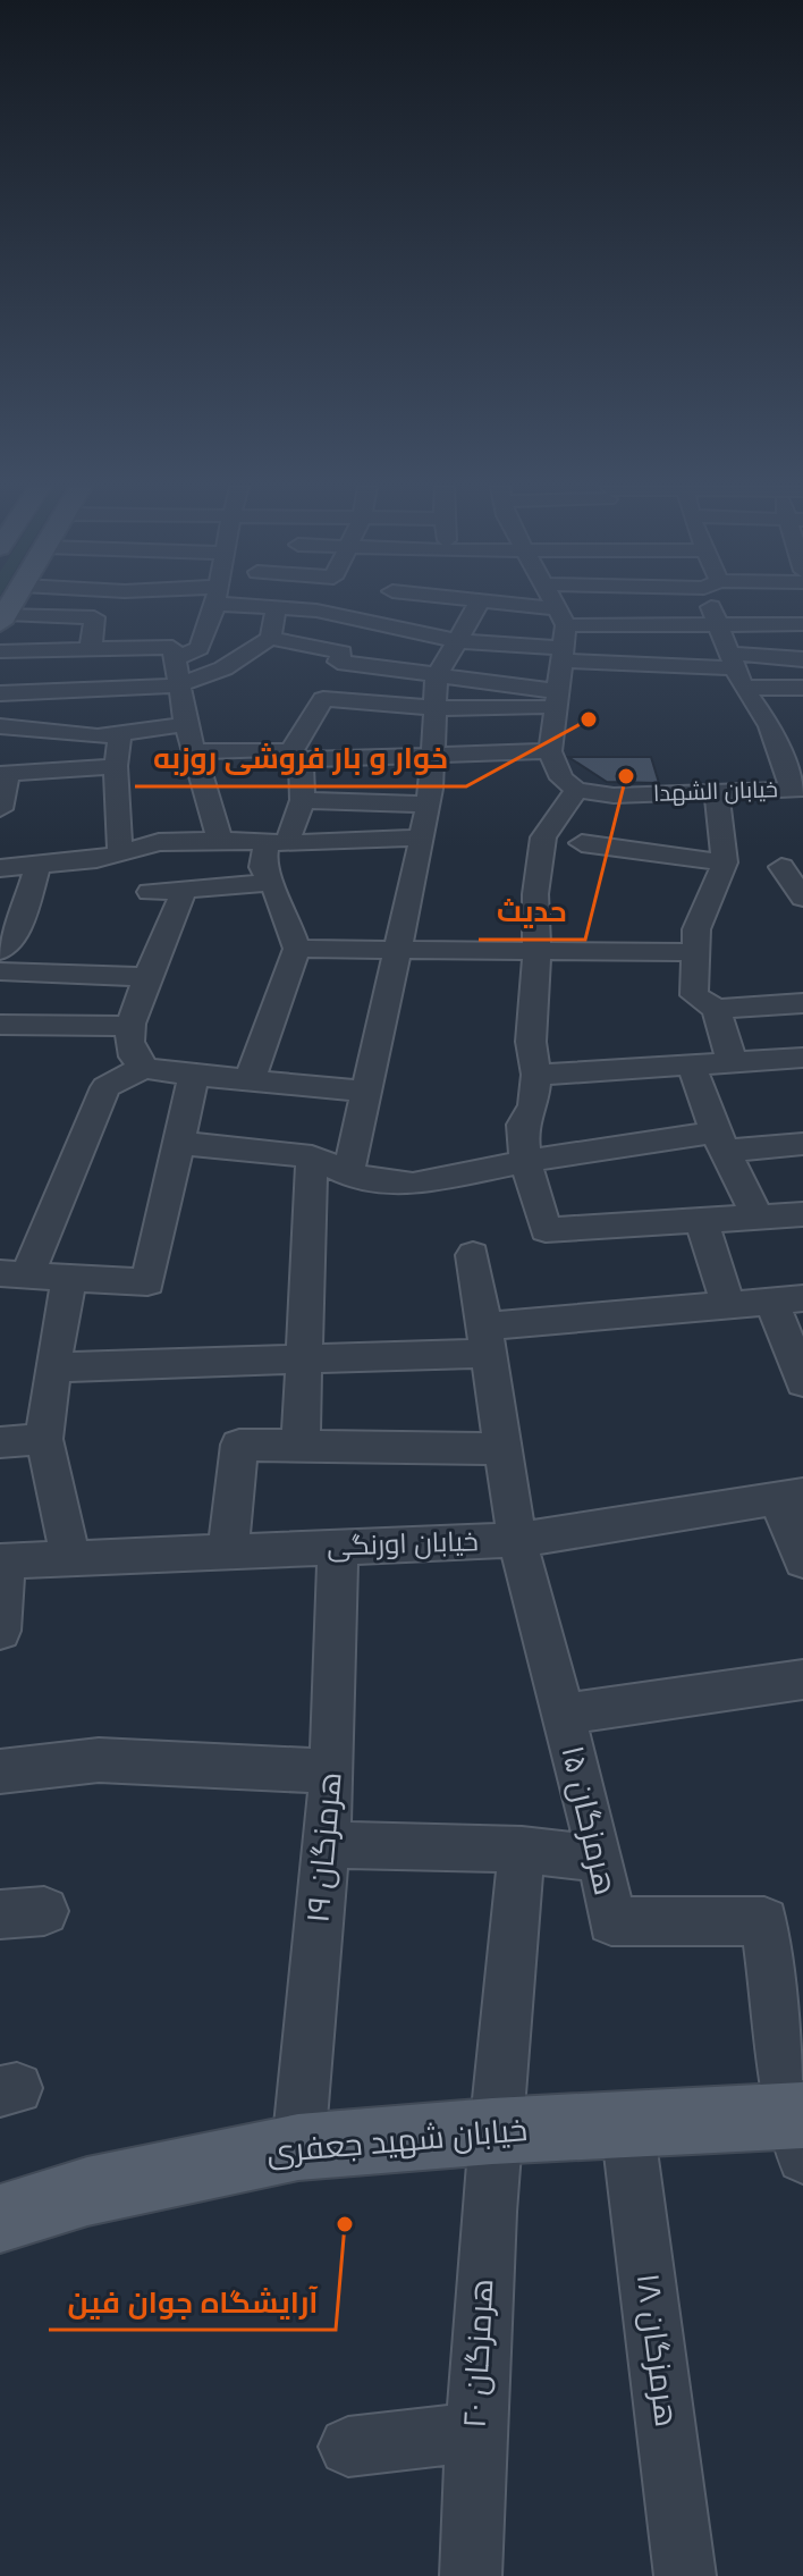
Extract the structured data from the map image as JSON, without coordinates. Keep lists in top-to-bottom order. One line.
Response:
{"streets":{"main road":["خیابان شهید جعفری"],"street":["خیابان الشهدا","خیابان اورنگی","هرمزگان ۱۵","هرمزگان ۱۹","هرمزگان ۱۸","هرمزگان ۲۰"]},"crossings":[["خیابان اورنگی","هرمزگان ۱۵"],["خیابان اورنگی","هرمزگان ۱۹"],["هرمزگان ۱۵","خیابان شهید جعفری"],["هرمزگان ۱۹","خیابان شهید جعفری"],["خیابان شهید جعفری","هرمزگان ۱۸"],["خیابان شهید جعفری","هرمزگان ۲۰"]],"places":["خوار و بار فروشی روزبه","حدیث","آرایشگاه جوان فین"]}
